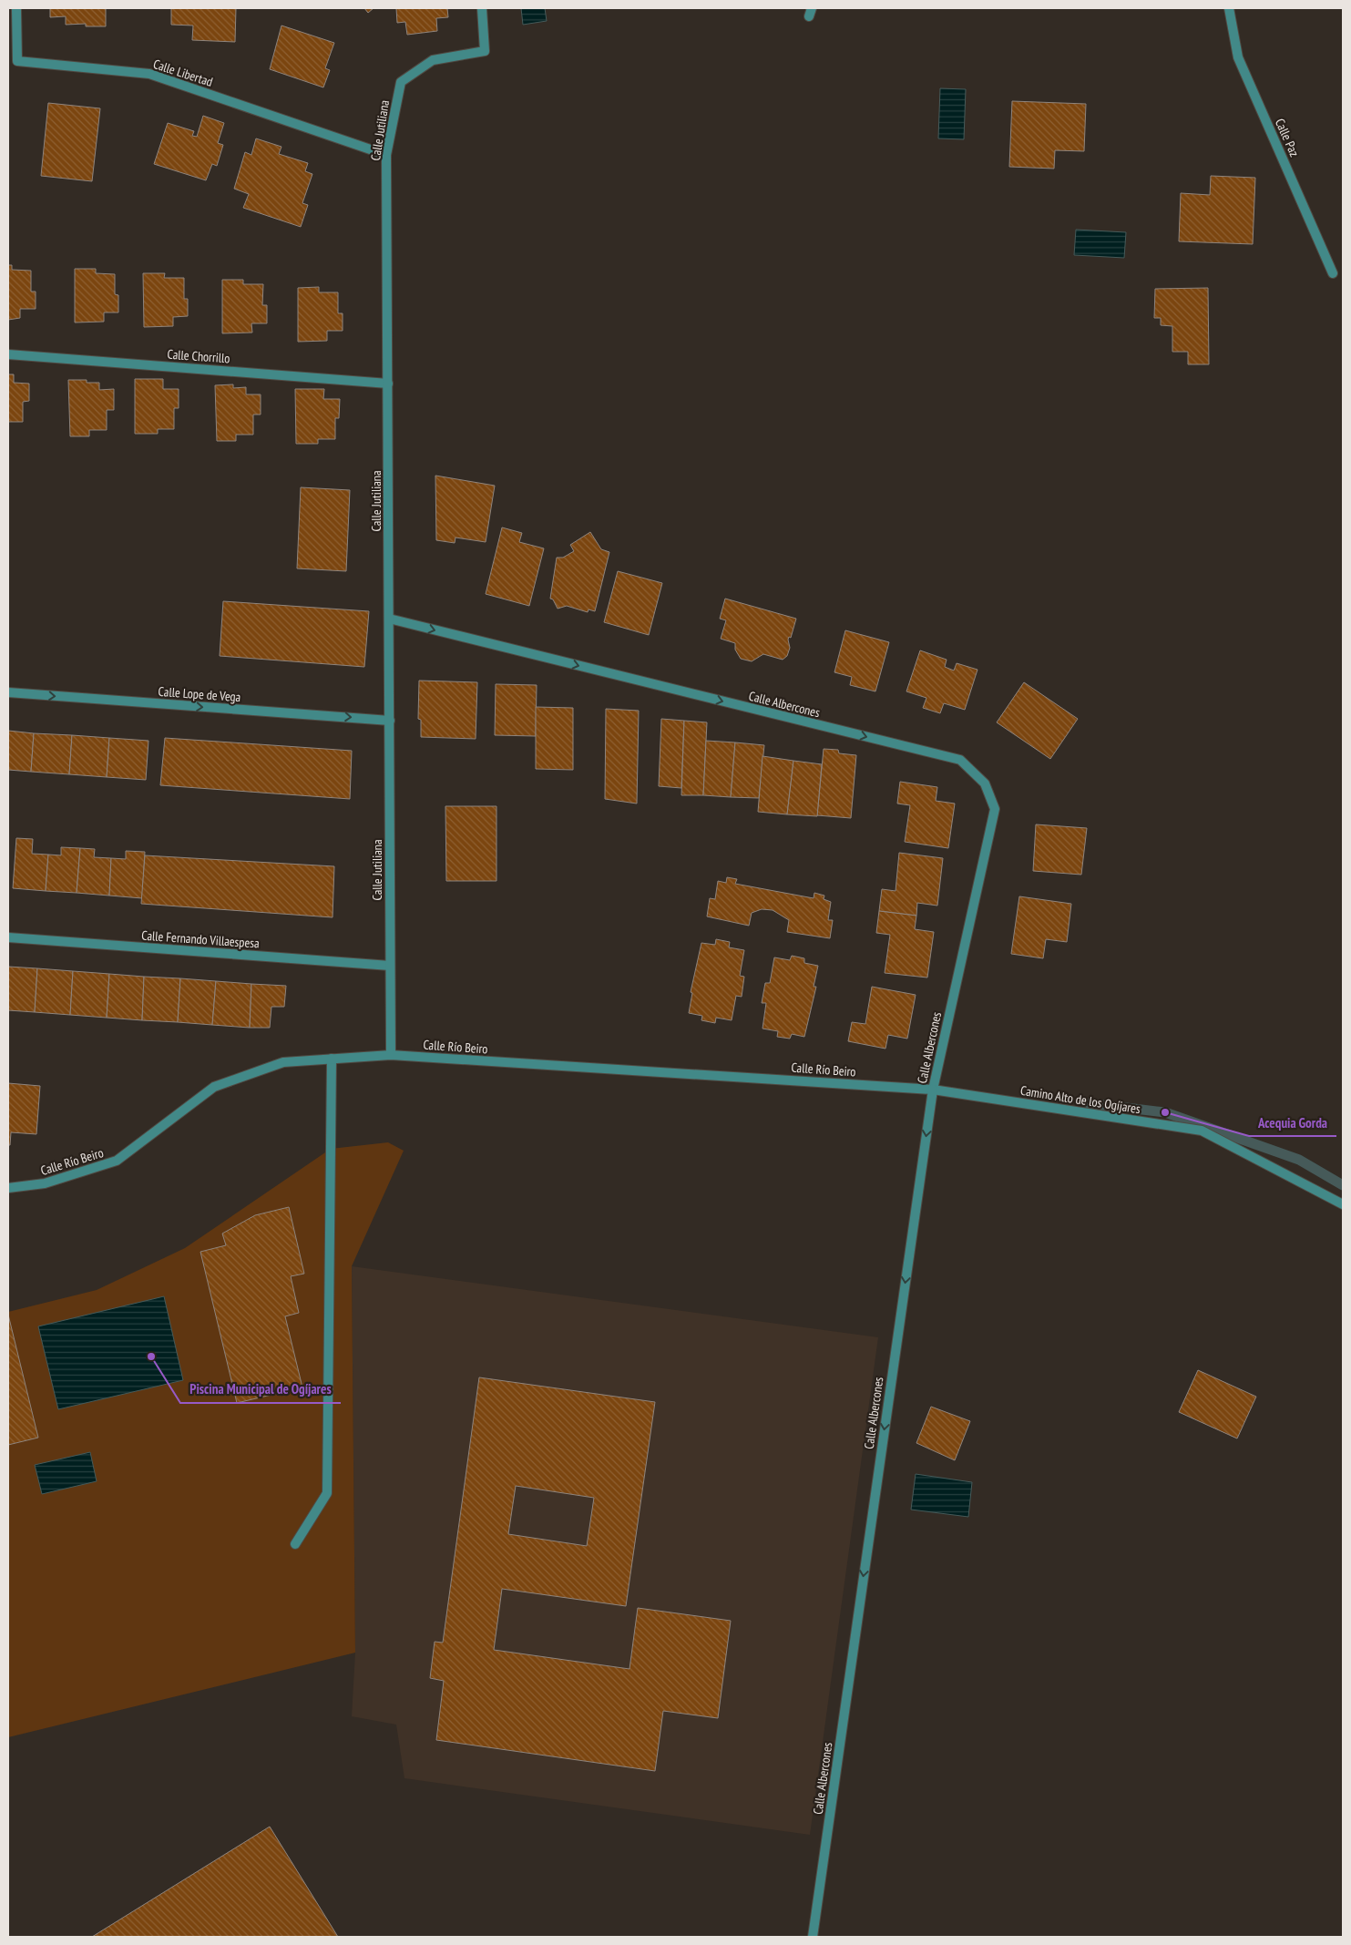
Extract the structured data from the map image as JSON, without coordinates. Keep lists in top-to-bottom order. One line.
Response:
{"streets":{"street":["Calle Libertad","Calle Jutiliana","Calle Paz","Calle Chorrillo","Calle Lope de Vega","Calle Albercones","Calle Fernando Villaespesa","Calle Río Beiro","Camino Alto de los Ogíjares"]},"crossings":[["Calle Libertad","Calle Jutiliana"],["Calle Jutiliana","Calle Chorrillo"],["Calle Jutiliana","Calle Lope de Vega"],["Calle Jutiliana","Calle Albercones"],["Calle Jutiliana","Calle Fernando Villaespesa"],["Calle Jutiliana","Calle Río Beiro"],["Calle Albercones","Calle Río Beiro"],["Calle Albercones","Camino Alto de los Ogíjares"],["Calle Río Beiro","Camino Alto de los Ogíjares"]],"one_way":["Calle Lope de Vega"],"places":["Acequia Gorda","Piscina Municipal de Ogíjares"]}
